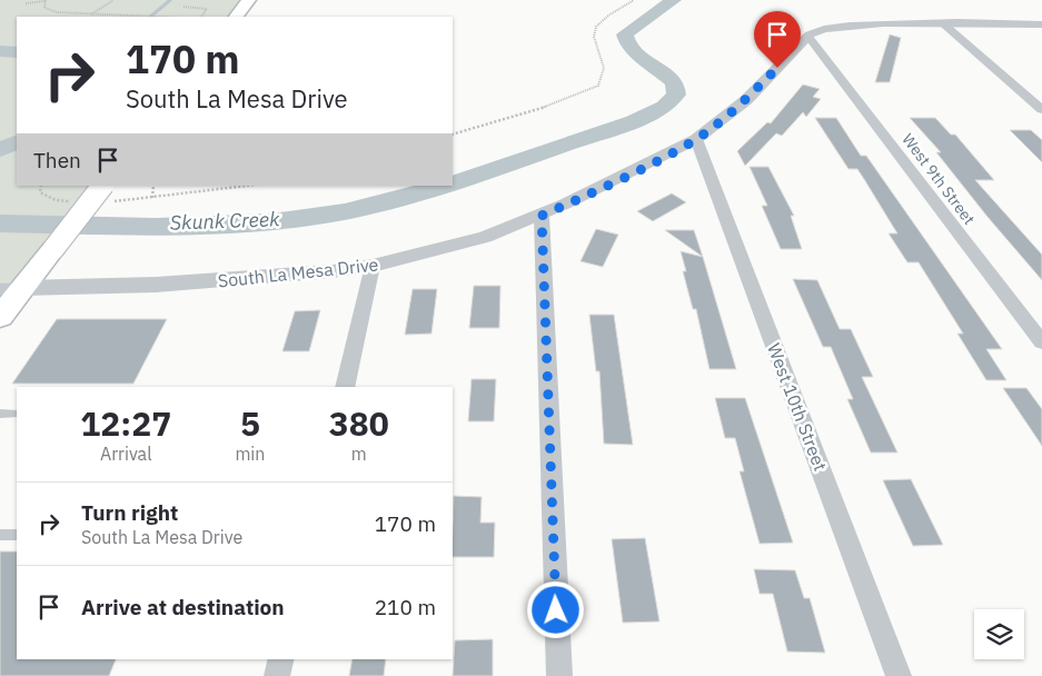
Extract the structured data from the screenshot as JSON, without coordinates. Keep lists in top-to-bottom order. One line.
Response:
{"streets":{"street":["West 9th Street","South La Mesa Drive","West 10th Street"]},"crossings":[["West 9th Street","South La Mesa Drive"],["South La Mesa Drive","West 10th Street"]],"water":["Skunk Creek"],"page":{"turn":["170 m","South La Mesa Drive"],"then":"Then","eta":["12:27","Arrival","5","min","380","m"],"list":[{"name":"Turn right","note":"South La Mesa Drive","value":"170 m"},{"name":"Arrive at destination","value":"210 m"}]}}
